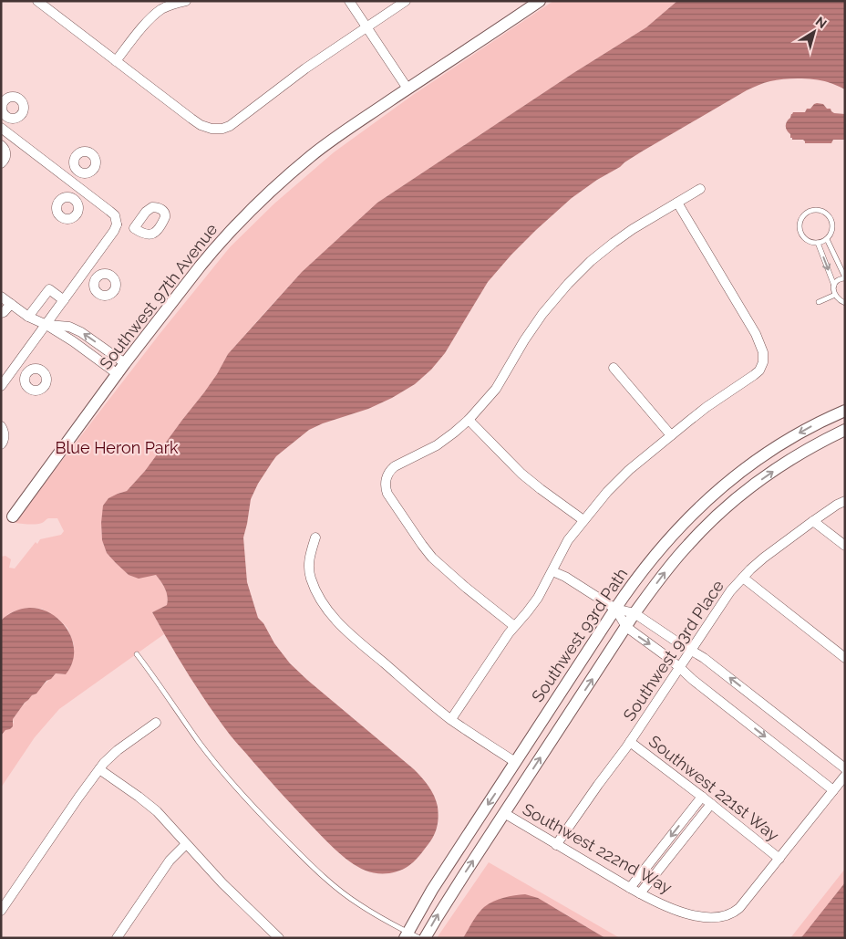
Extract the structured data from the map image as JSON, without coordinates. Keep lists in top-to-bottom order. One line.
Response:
{"streets":{"street":["Southwest 97th Avenue","Southwest 93rd Path","Southwest 93rd Place","Southwest 221st Way","Southwest 222nd Way"]},"crossings":[["Southwest 93rd Path","Southwest 222nd Way"],["Southwest 93rd Place","Southwest 221st Way"],["Southwest 93rd Place","Southwest 222nd Way"],["Southwest 221st Way","Southwest 222nd Way"]],"parks":["Blue Heron Park"],"north":"top right"}
